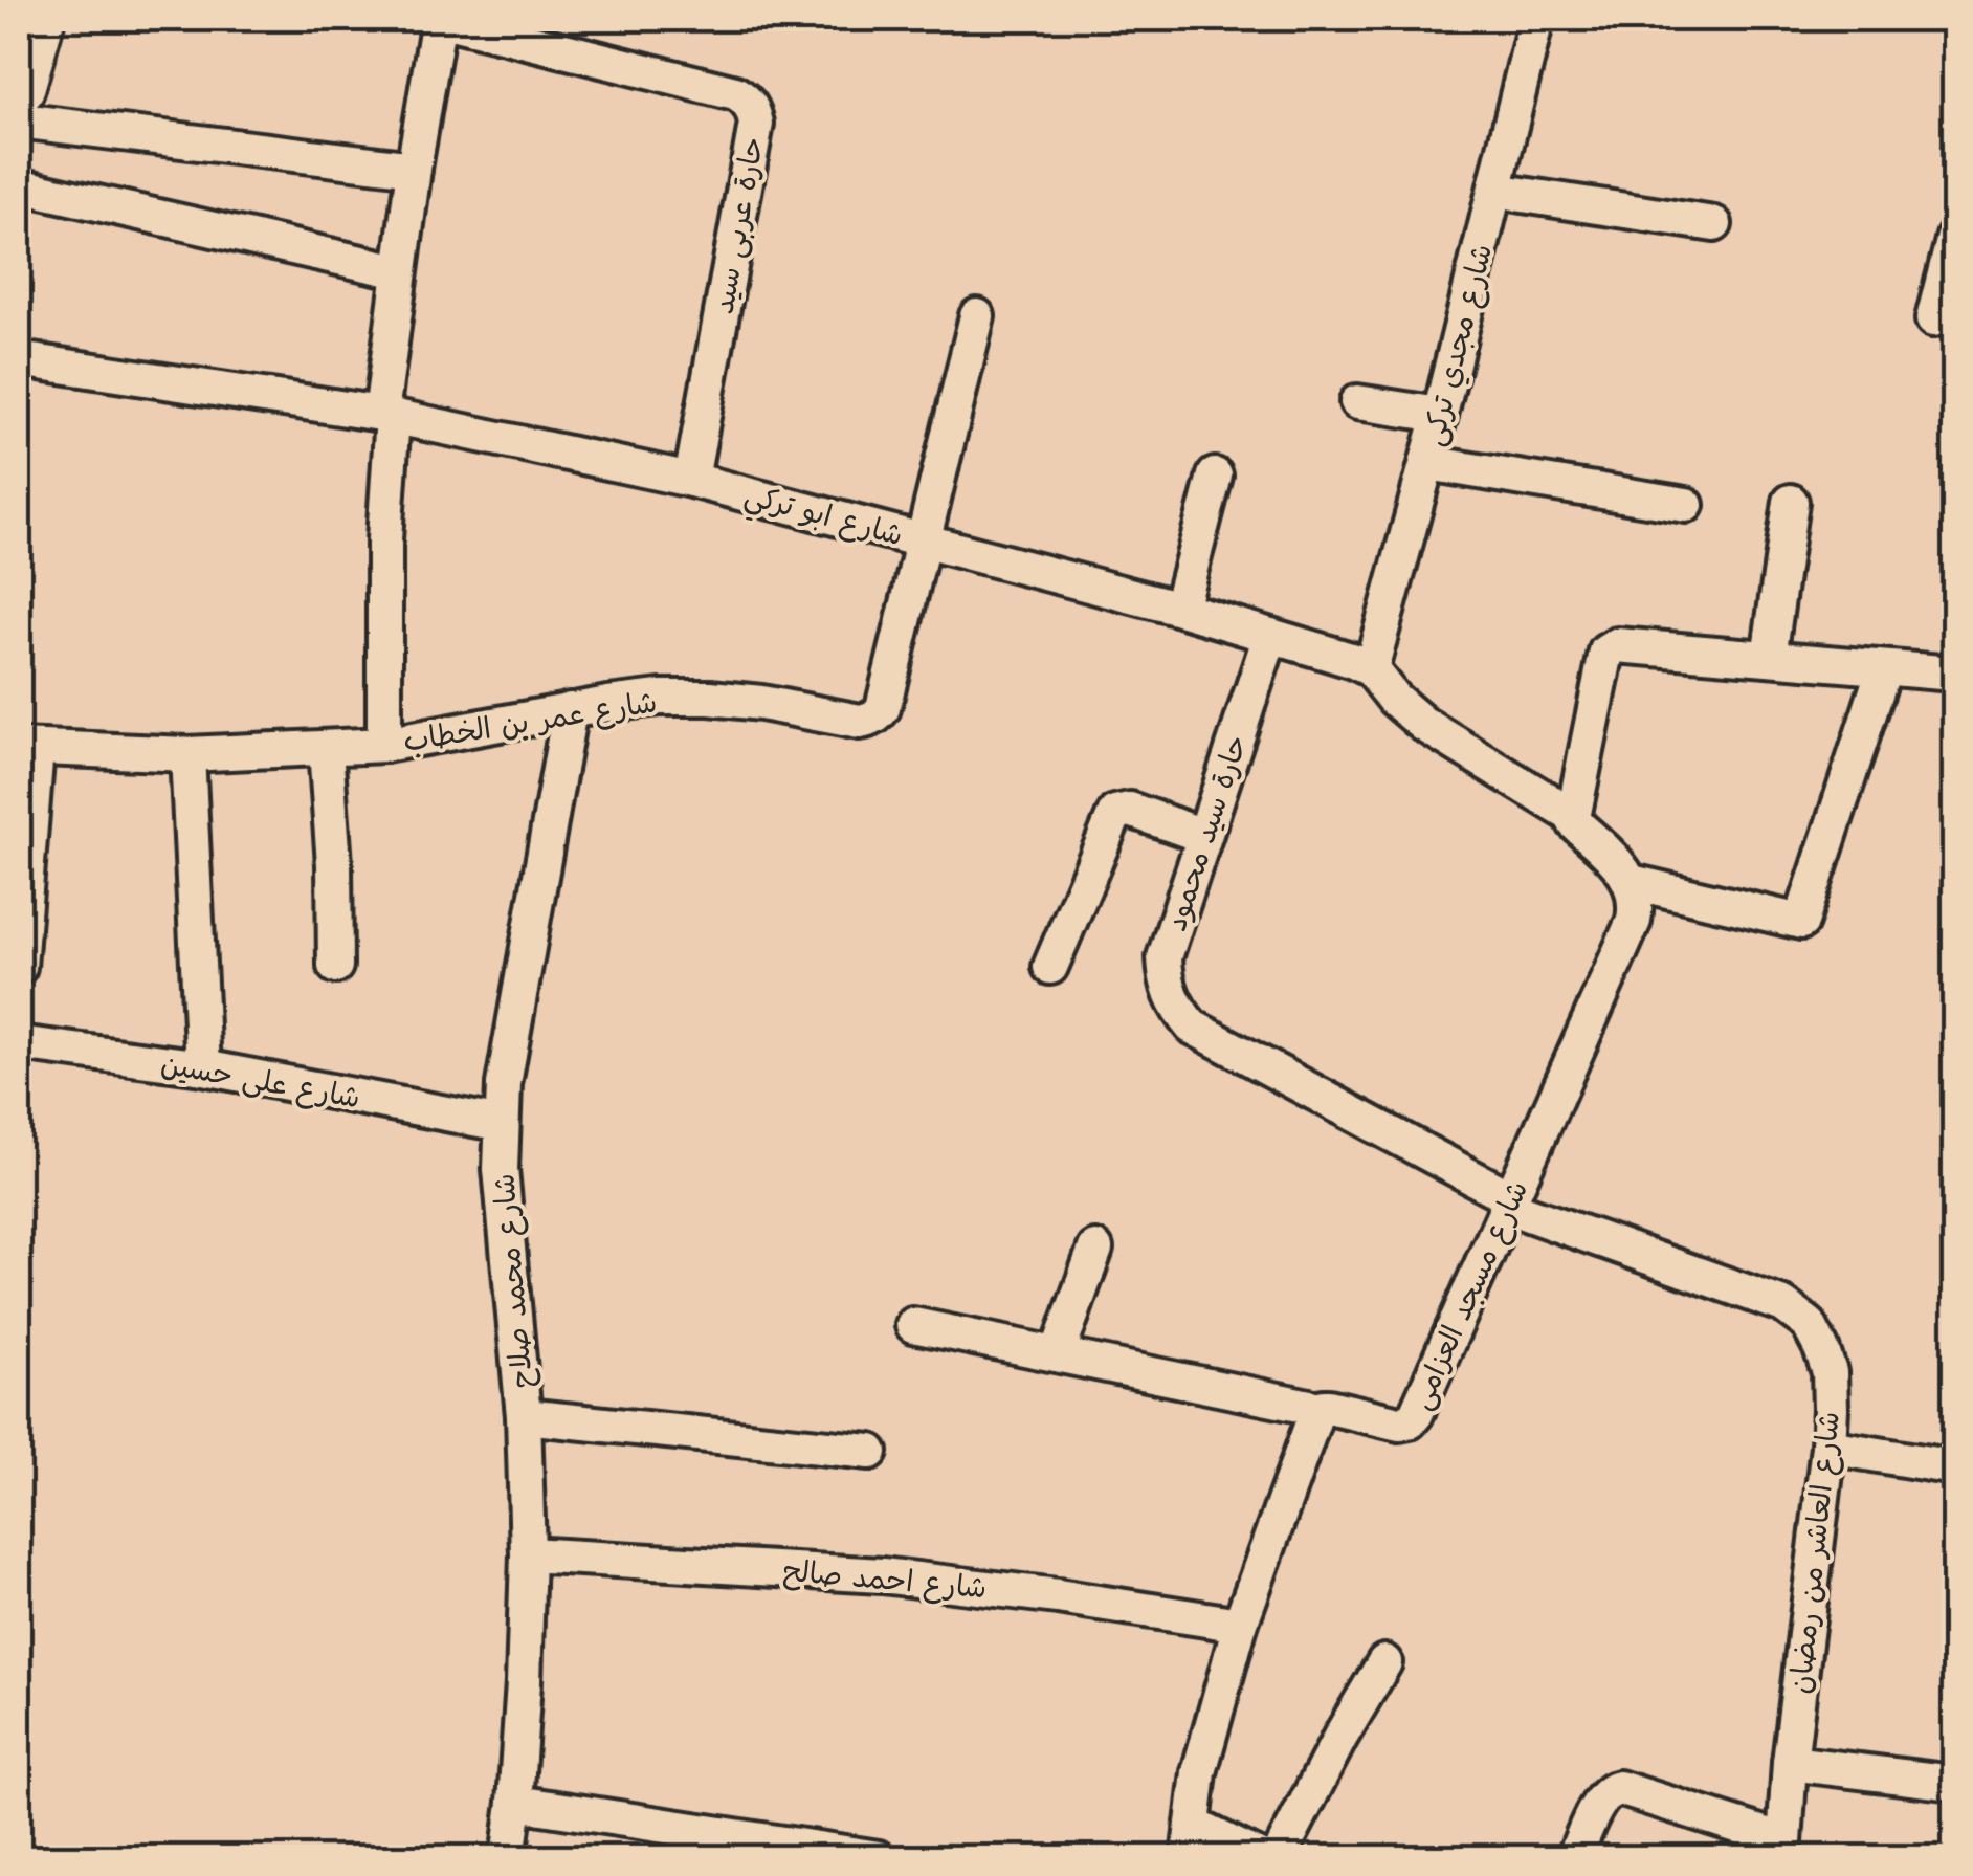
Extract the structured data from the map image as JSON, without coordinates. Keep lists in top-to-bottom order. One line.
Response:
{"streets":{"street":["حارة عربى سيد","شارع مجدي تركى","شارع ابو تركي","شارع عمر بن الخطاب","حارة سيد محمود","شارع على حسين","شارع محمد صلاح","شارع مسجد العزامى","شارع العاشر من رمضان","شارع احمد صالح"]},"crossings":[["حارة عربى سيد","شارع ابو تركي"],["شارع مجدي تركى","شارع ابو تركي"],["شارع ابو تركي","شارع عمر بن الخطاب"],["شارع ابو تركي","حارة سيد محمود"],["شارع عمر بن الخطاب","شارع محمد صلاح"],["حارة سيد محمود","شارع العاشر من رمضان"],["شارع على حسين","شارع محمد صلاح"],["شارع محمد صلاح","شارع احمد صالح"],["شارع مسجد العزامى","شارع العاشر من رمضان"]]}
